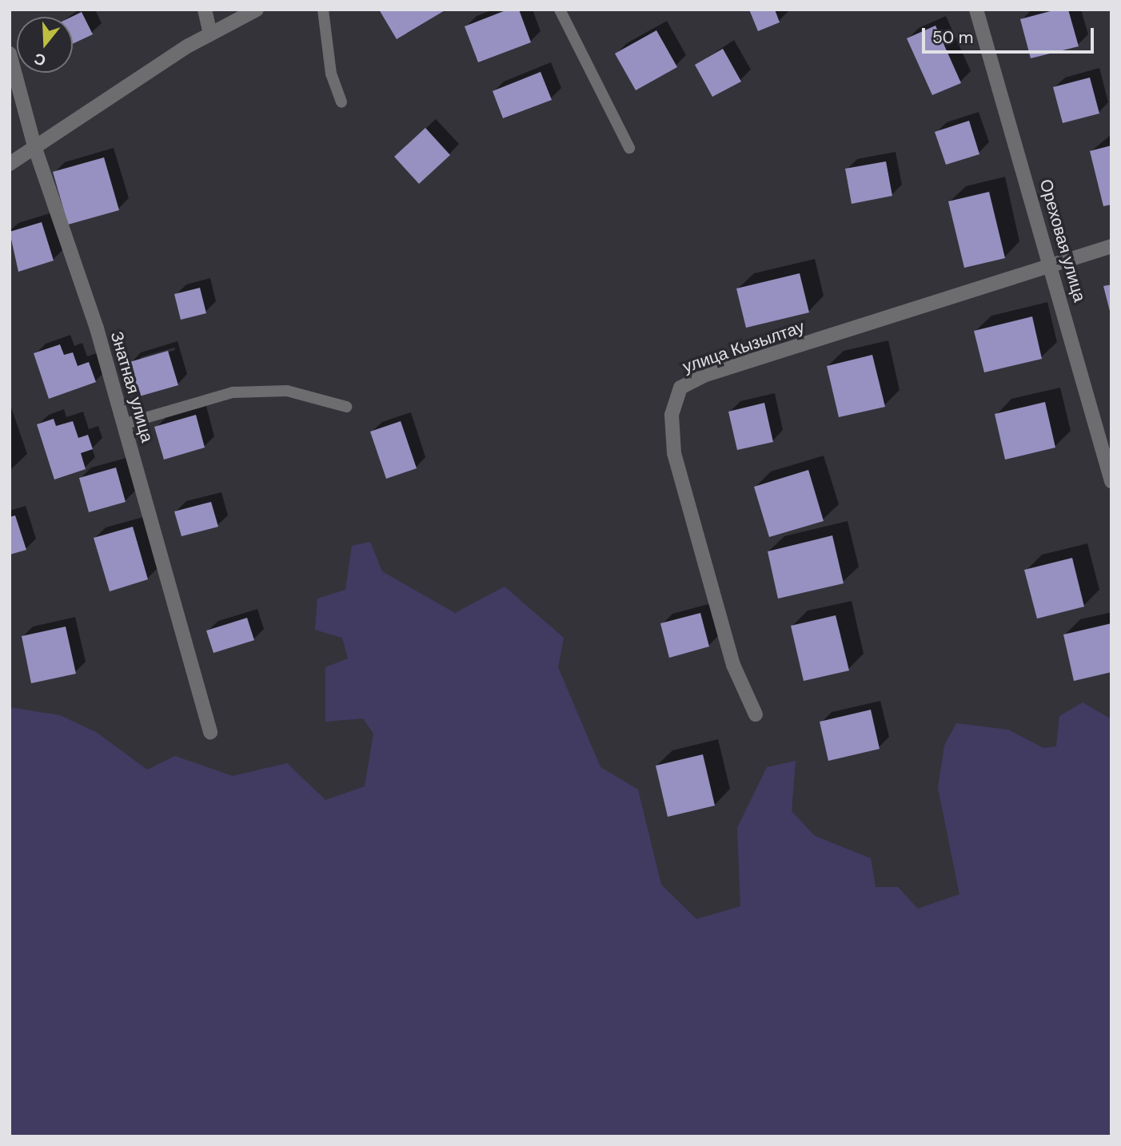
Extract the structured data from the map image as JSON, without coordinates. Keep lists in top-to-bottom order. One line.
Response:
{"streets":{"street":["Ореховая улица","улица Кызылтау","Знатная улица"]},"crossings":[["Ореховая улица","улица Кызылтау"]],"scale_bar":"50 m","north":"bottom"}
